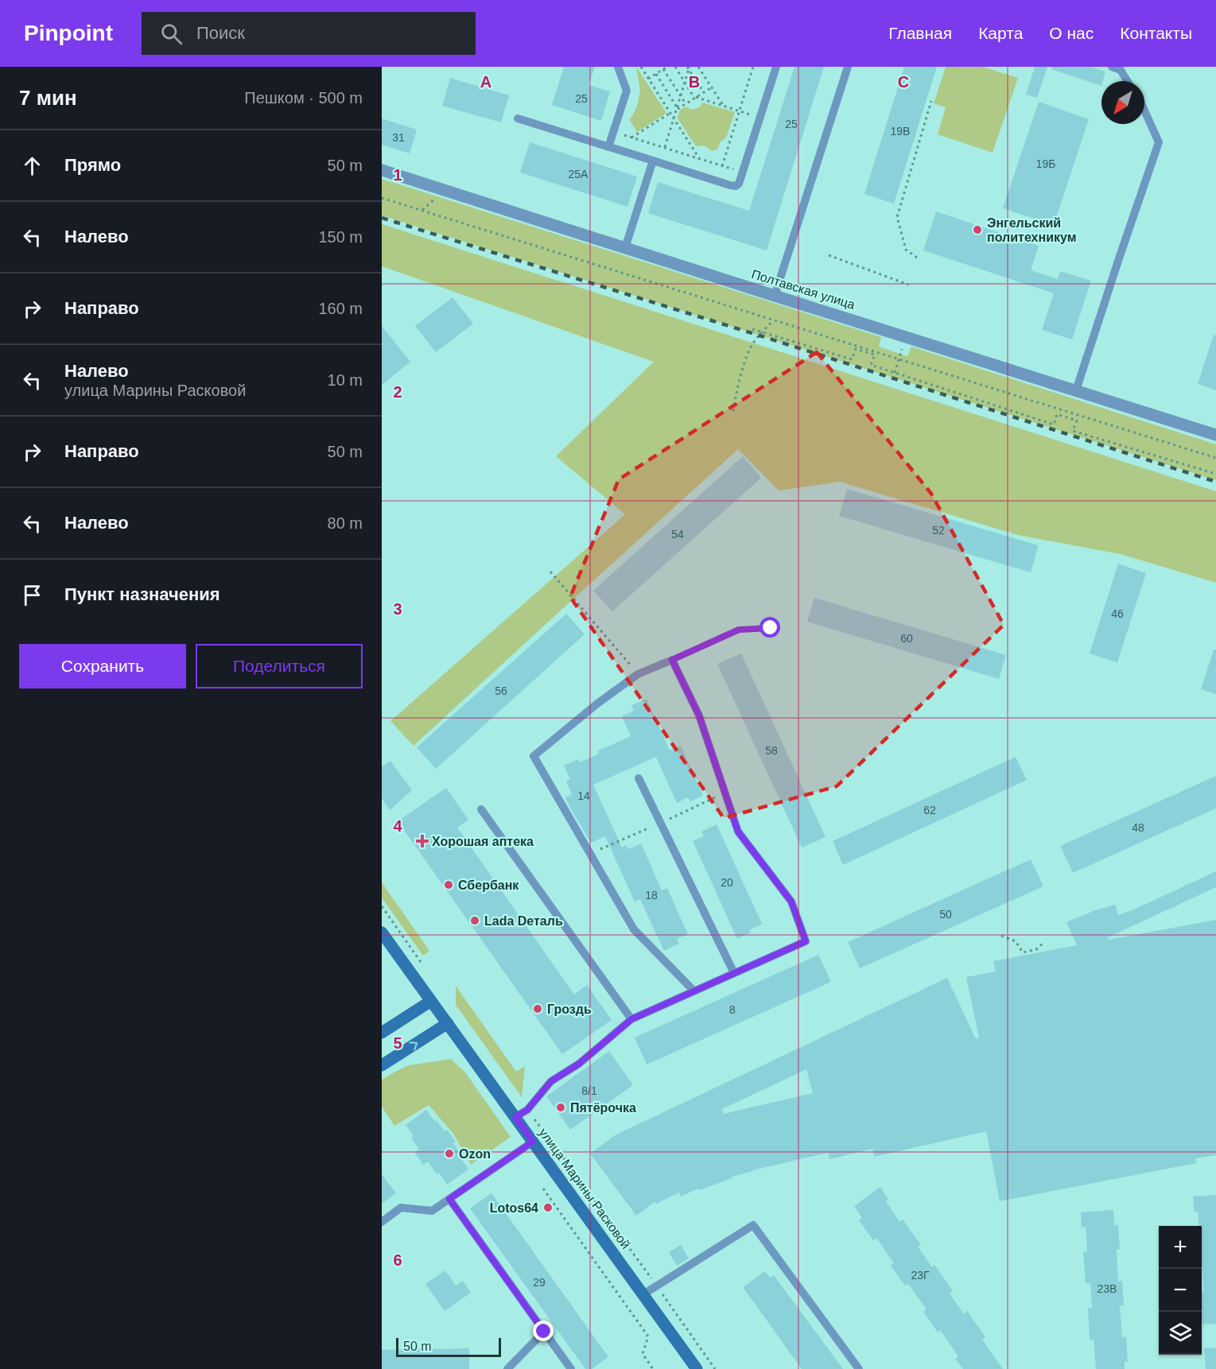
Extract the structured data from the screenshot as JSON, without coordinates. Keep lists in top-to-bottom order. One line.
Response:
{"streets":{"main road":["улица Марины Расковой"],"street":["Полтавская улица"]},"places":{"other":["Энгельский политехникум","Сбербанк","Lada Dеталь","Гроздь","Пятёрочка","Ozon","Lotos64"],"health":["Хорошая аптека"]},"house_numbers":["25","25","19В","31","19Б","25А","52","54","46","60","56","58","14","62","48","20","18","50","8","8/1","23Г","29","23В"],"scale_bar":"50 m","north":"bottom left","page":{"header":"Pinpoint","search":"Поиск","nav":["Главная","Карта","О нас","Контакты"],"heading":["7 мин","Пешком · 500 m"],"list":[["Прямо","50 m"],["Налево","150 m"],["Направо","160 m"],["Налево","улица Марины Расковой","10 m"],["Направо","50 m"],["Налево","80 m"],"Пункт назначения"],"buttons":["Сохранить","Поделиться"],"map_buttons":["+","−"],"scale":"50 m"},"grid":{"columns":["A","B","C"],"rows":["1","2","3","4","5","6"]}}
